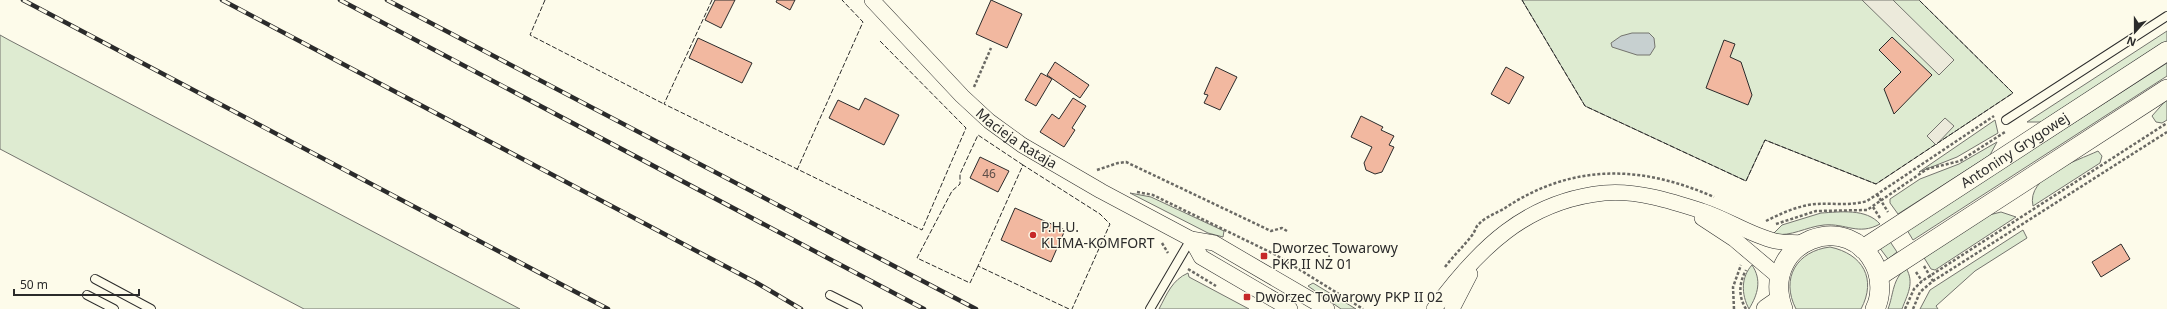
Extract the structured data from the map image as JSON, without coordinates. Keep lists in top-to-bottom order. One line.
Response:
{"streets":{"street":["Macieja Rataja","Antoniny Grygowej"]},"places":{"other":["P.H.U. KLIMA-KOMFORT"],"transit":["Dworzec Towarowy PKP II NŻ 01","Dworzec Towarowy PKP II 02"]},"house_numbers":["46"],"scale_bar":"50 m","north":"bottom"}
